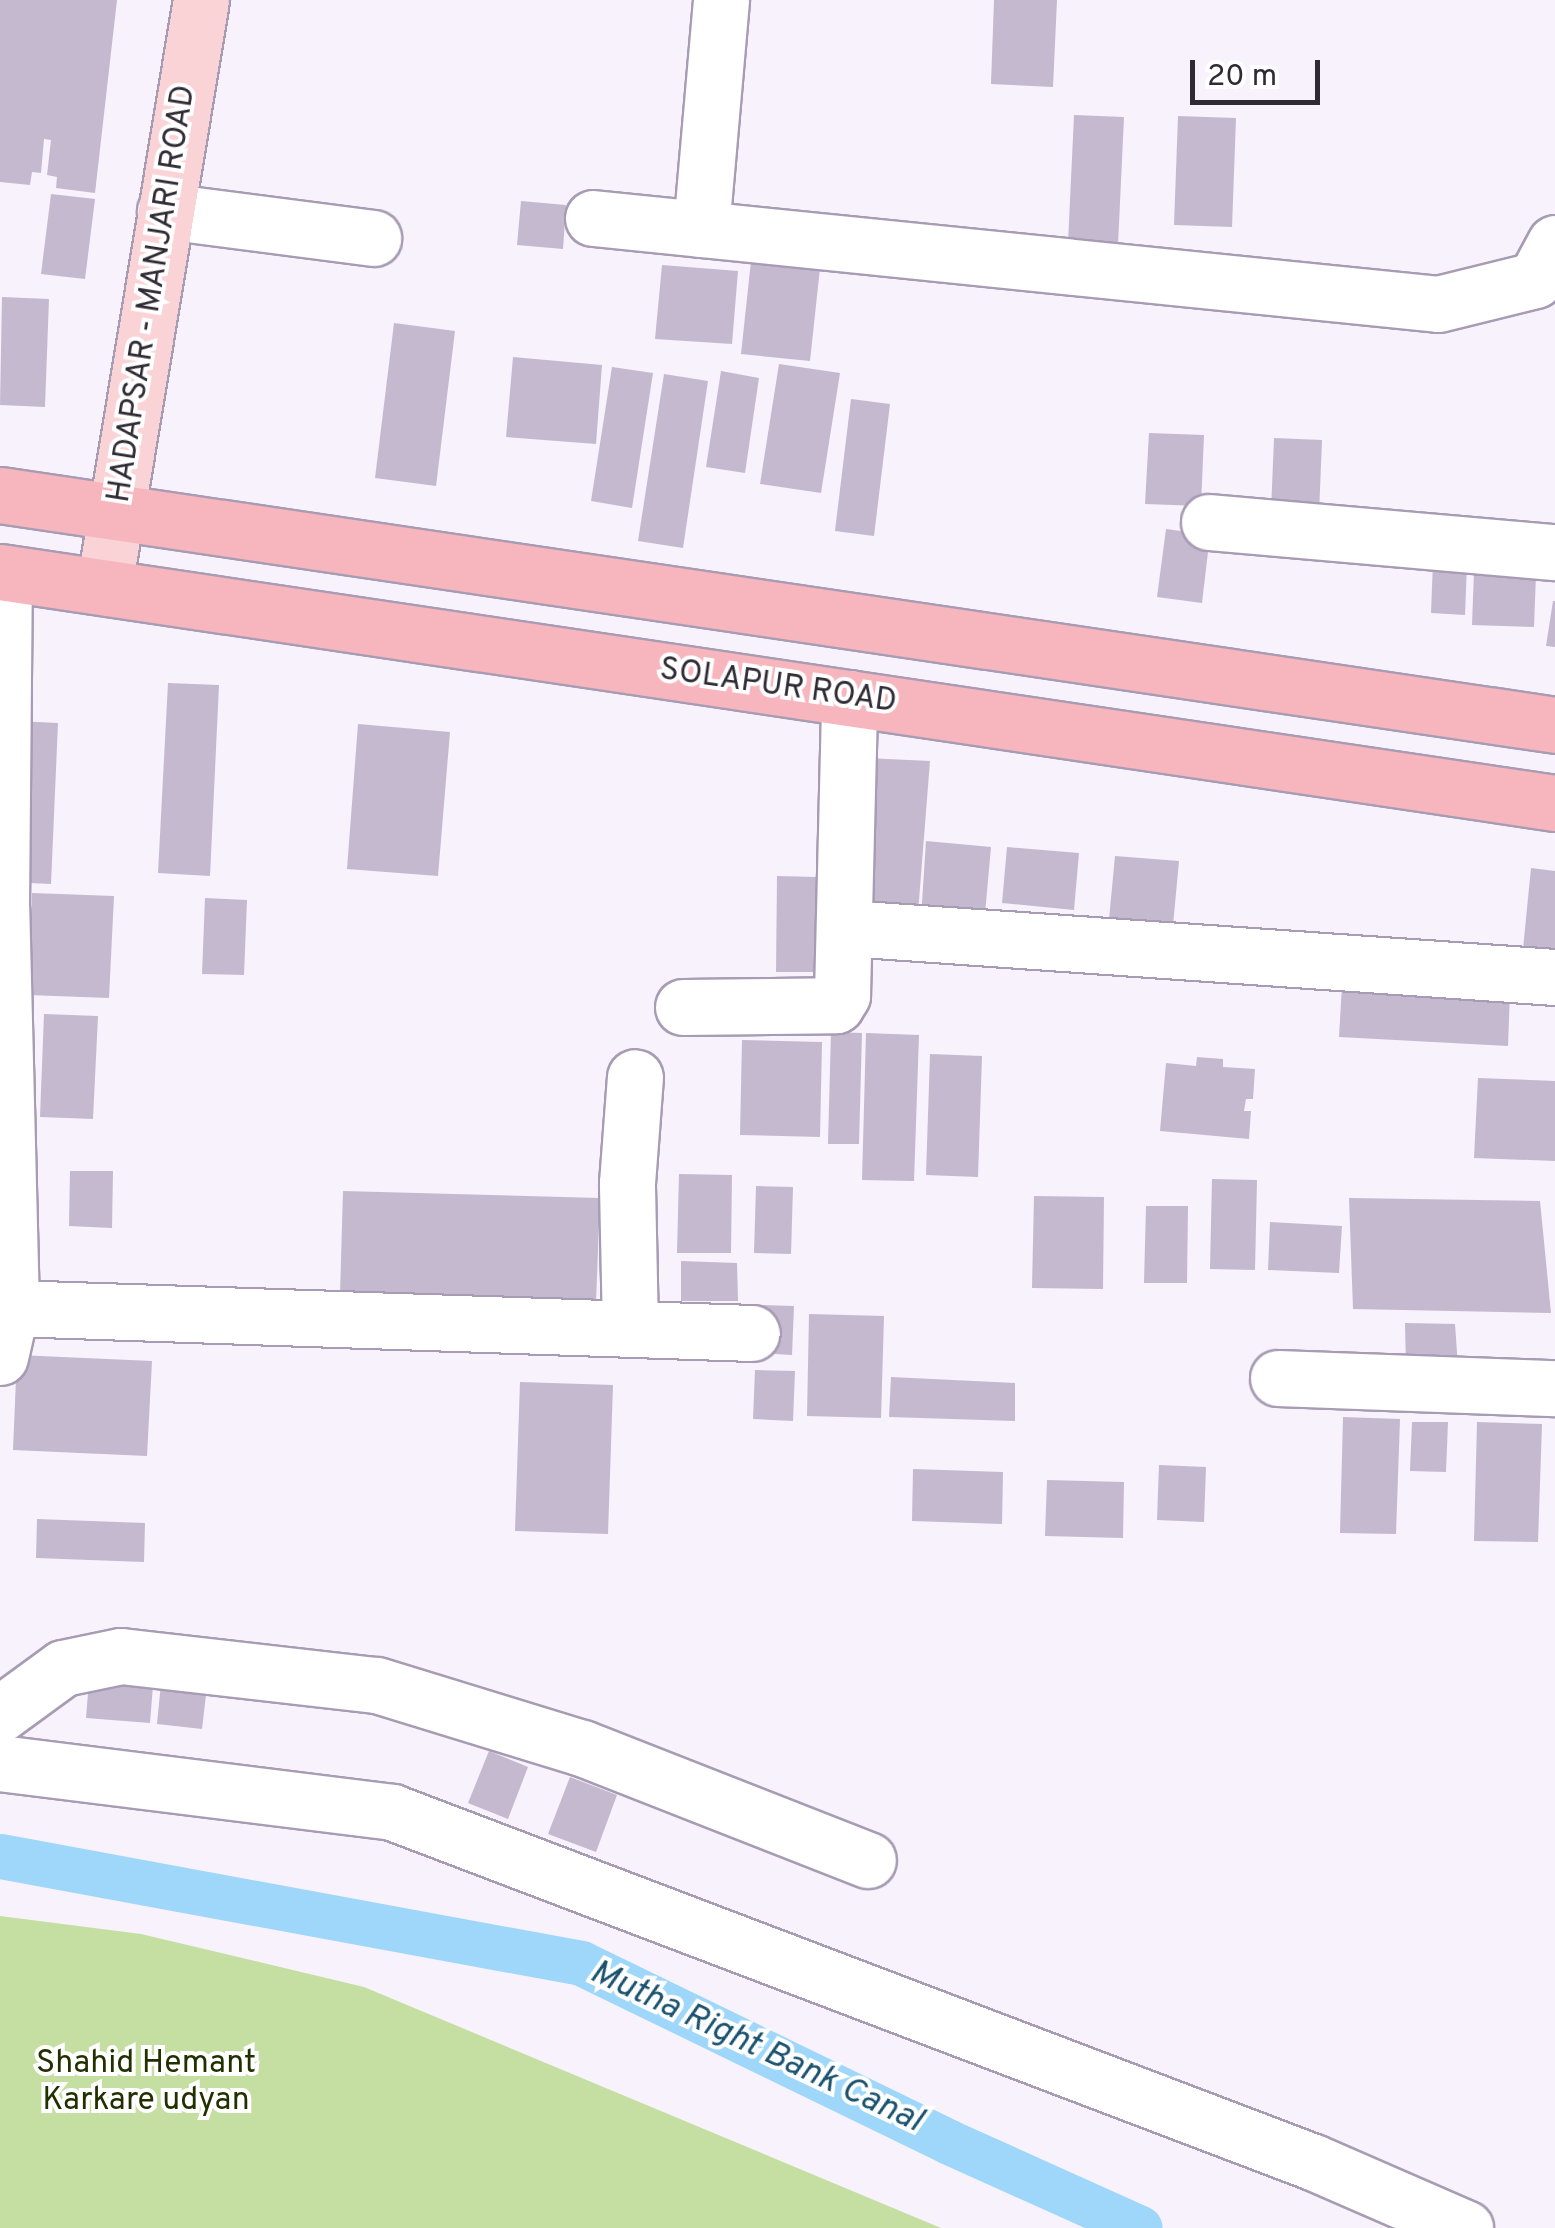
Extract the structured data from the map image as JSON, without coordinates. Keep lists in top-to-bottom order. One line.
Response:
{"streets":{"highway":["SOLAPUR ROAD"],"main road":["HADAPSAR - MANJARI ROAD"]},"crossings":[["HADAPSAR - MANJARI ROAD","SOLAPUR ROAD"]],"water":["Mutha Right Bank Canal"],"parks":["Shahid Hemant Karkare udyan"],"scale_bar":"20 m"}
